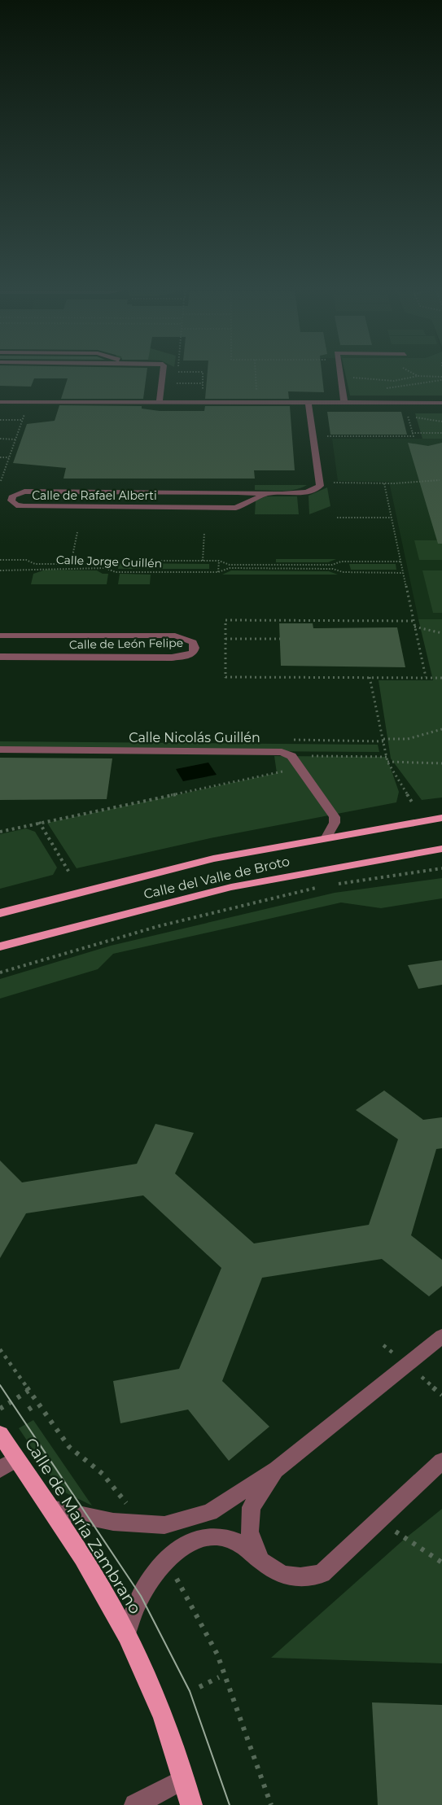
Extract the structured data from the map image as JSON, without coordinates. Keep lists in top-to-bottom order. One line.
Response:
{"streets":{"main road":["Calle del Valle de Broto","Calle de María Zambrano"],"street":["Calle de Rafael Alberti","Calle de León Felipe","Calle Nicolás Guillén"],"path":["Calle Jorge Guillén"]},"crossings":[["Calle Nicolás Guillén","Calle del Valle de Broto"]]}
